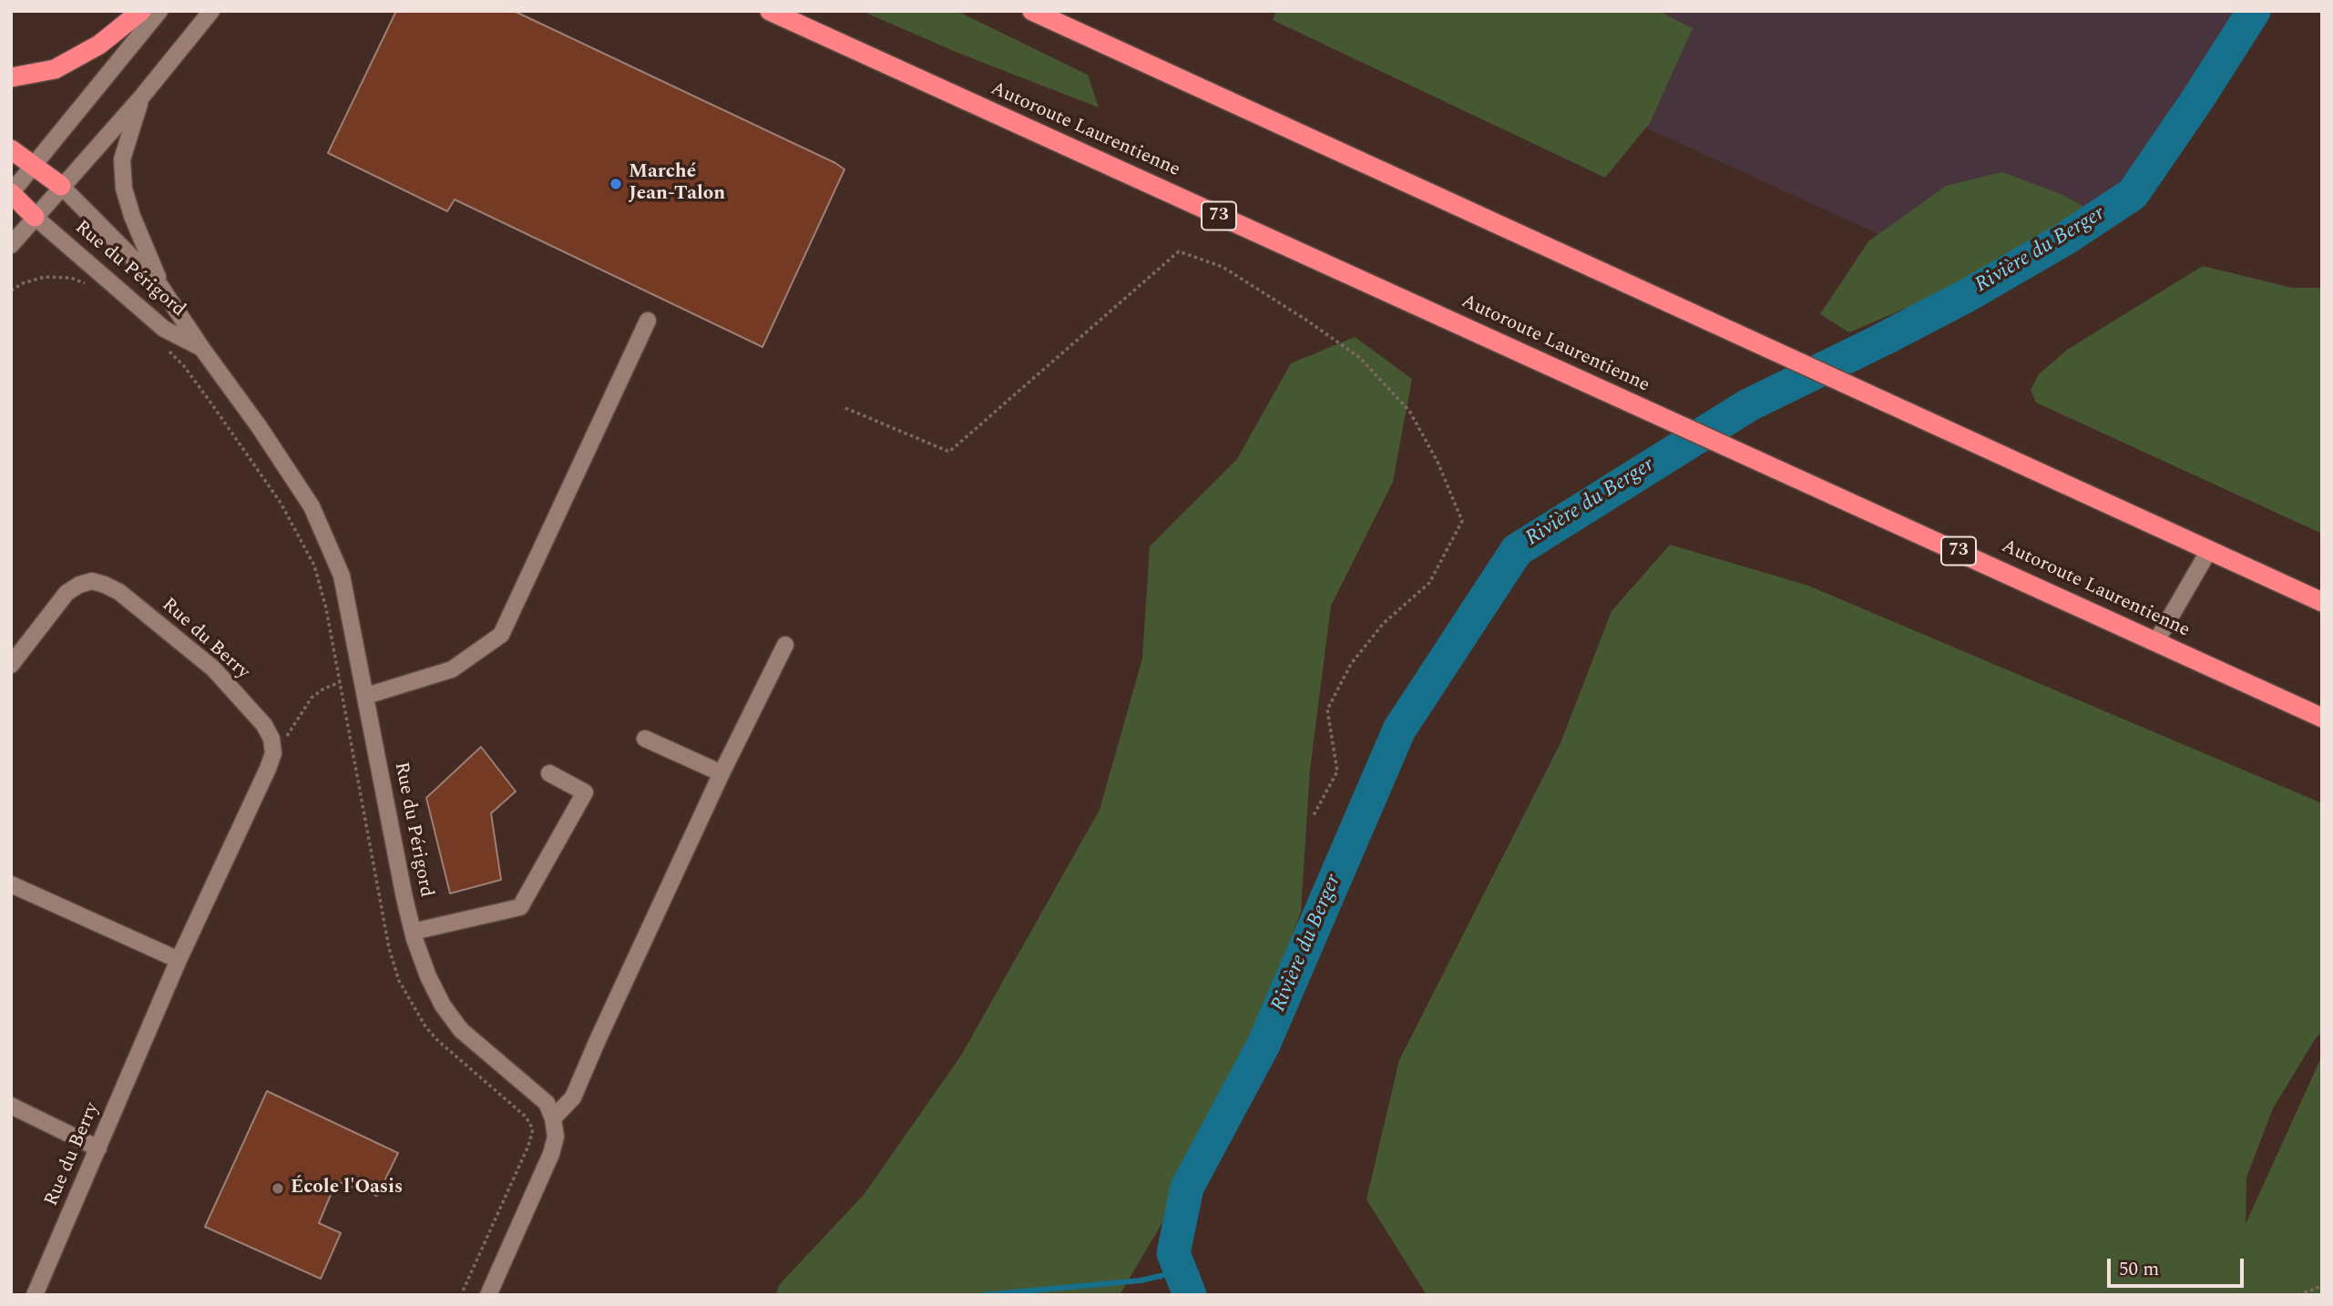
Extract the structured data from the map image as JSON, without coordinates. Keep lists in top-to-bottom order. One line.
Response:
{"streets":{"highway":["Autoroute Laurentienne","73"],"street":["Rue du Périgord","Rue du Berry"]},"water":["Rivière du Berger"],"places":["Marché Jean-Talon","École l'Oasis"],"scale_bar":"50 m"}
